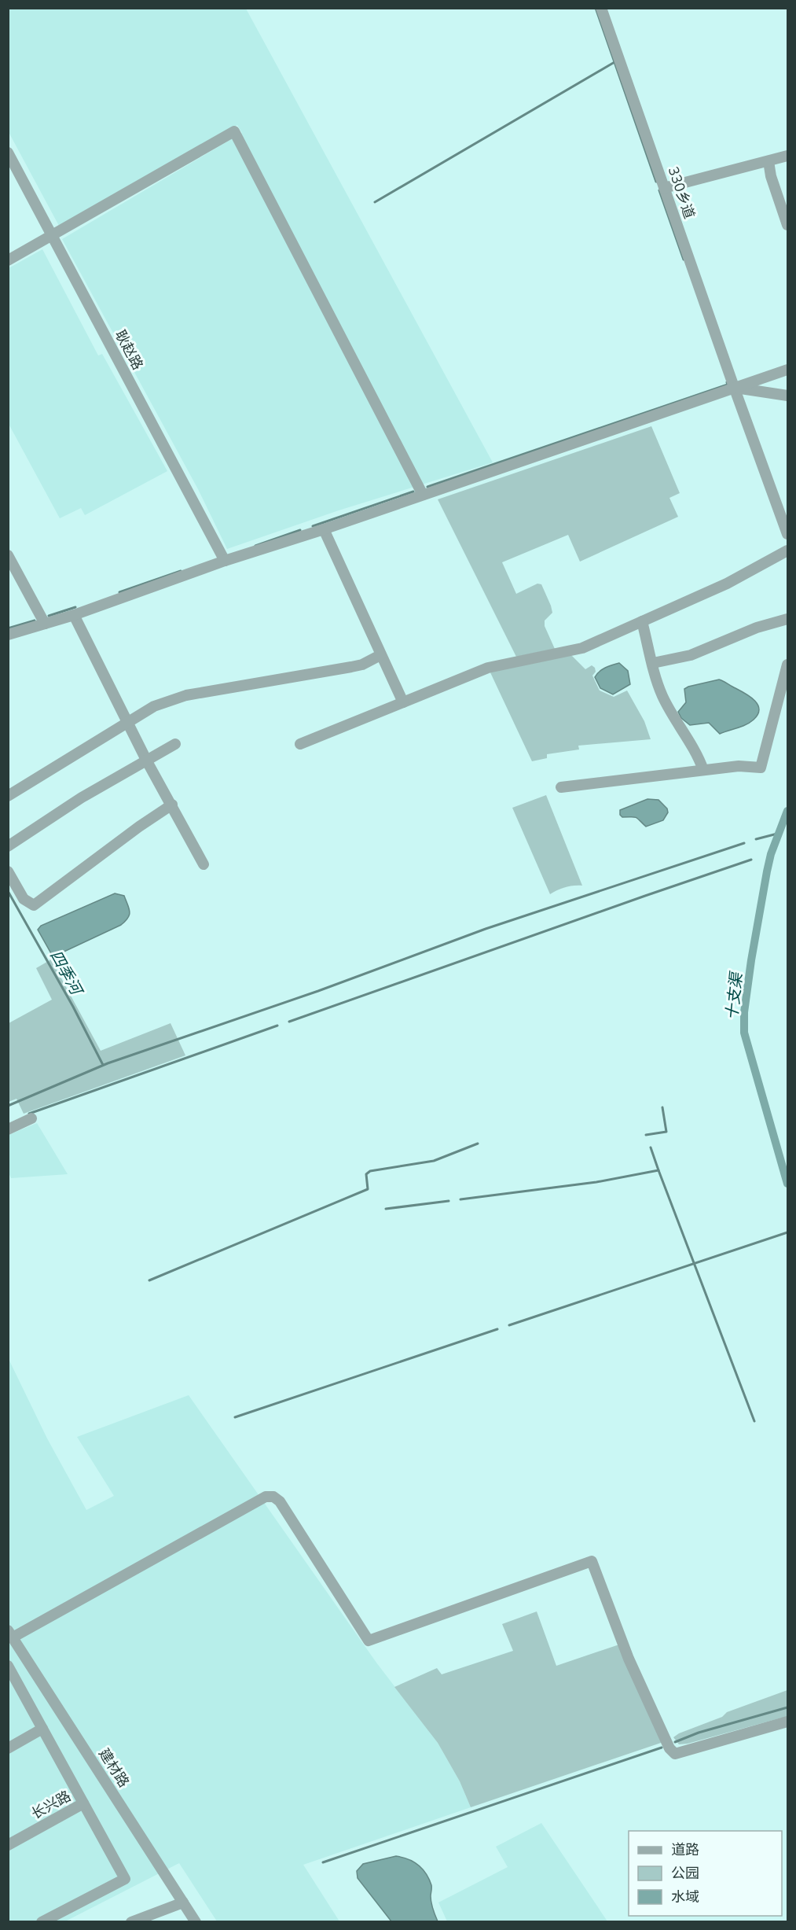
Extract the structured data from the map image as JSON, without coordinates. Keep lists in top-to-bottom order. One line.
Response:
{"streets":{"street":["330乡道","耿赵路","建材路","长兴路"]},"water":["四季河","十支渠"],"legend":["道路","公园","水域"]}
